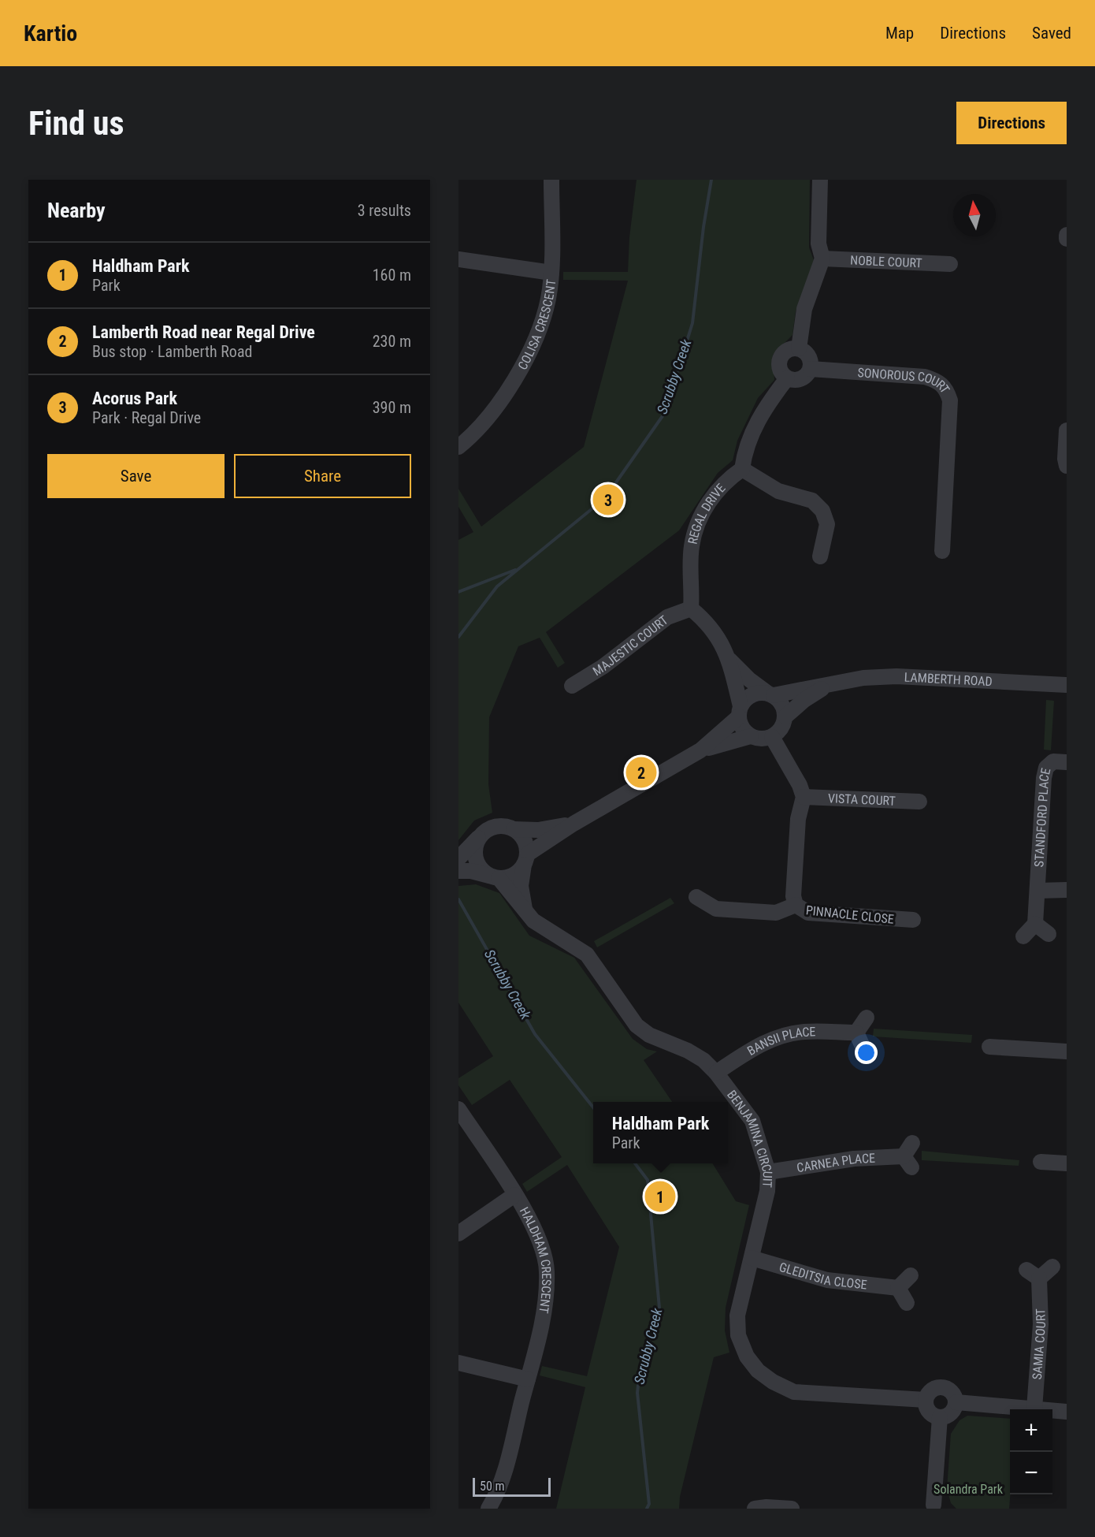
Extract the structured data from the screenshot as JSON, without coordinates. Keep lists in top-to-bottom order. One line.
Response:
{"streets":{"street":["NOBLE COURT","COLISA CRESCENT","SONOROUS COURT","REGAL DRIVE","MAJESTIC COURT","LAMBERTH ROAD","VISTA COURT","STANDFORD PLACE","PINNACLE CLOSE","BANSII PLACE","BENJAMINA CIRCUIT","CARNEA PLACE","HALDHAM CRESCENT","GLEDITSIA CLOSE","SAMIA COURT"]},"crossings":[["REGAL DRIVE","MAJESTIC COURT"],["LAMBERTH ROAD","BENJAMINA CIRCUIT"],["VISTA COURT","PINNACLE CLOSE"],["BANSII PLACE","BENJAMINA CIRCUIT"],["BENJAMINA CIRCUIT","CARNEA PLACE"],["BENJAMINA CIRCUIT","GLEDITSIA CLOSE"]],"water":["Scrubby Creek"],"parks":["Solandra Park"],"scale_bar":"50 m","north":"top","page":{"header":"Kartio","nav":["Map","Directions","Saved"],"buttons":["Directions",["Save","Share"]],"title":"Find us","heading":["Nearby","3 results"],"list":[{"mark":"1","name":"Haldham Park","note":"Park","value":"160 m"},{"mark":"2","name":"Lamberth Road near Regal Drive","note":"Bus stop · Lamberth Road","value":"230 m"},{"mark":"3","name":"Acorus Park","note":"Park · Regal Drive","value":"390 m"}],"pins":["3","2","1"],"popup":["Haldham Park","Park"],"map_buttons":["+","−"],"scale":"50 m"}}
